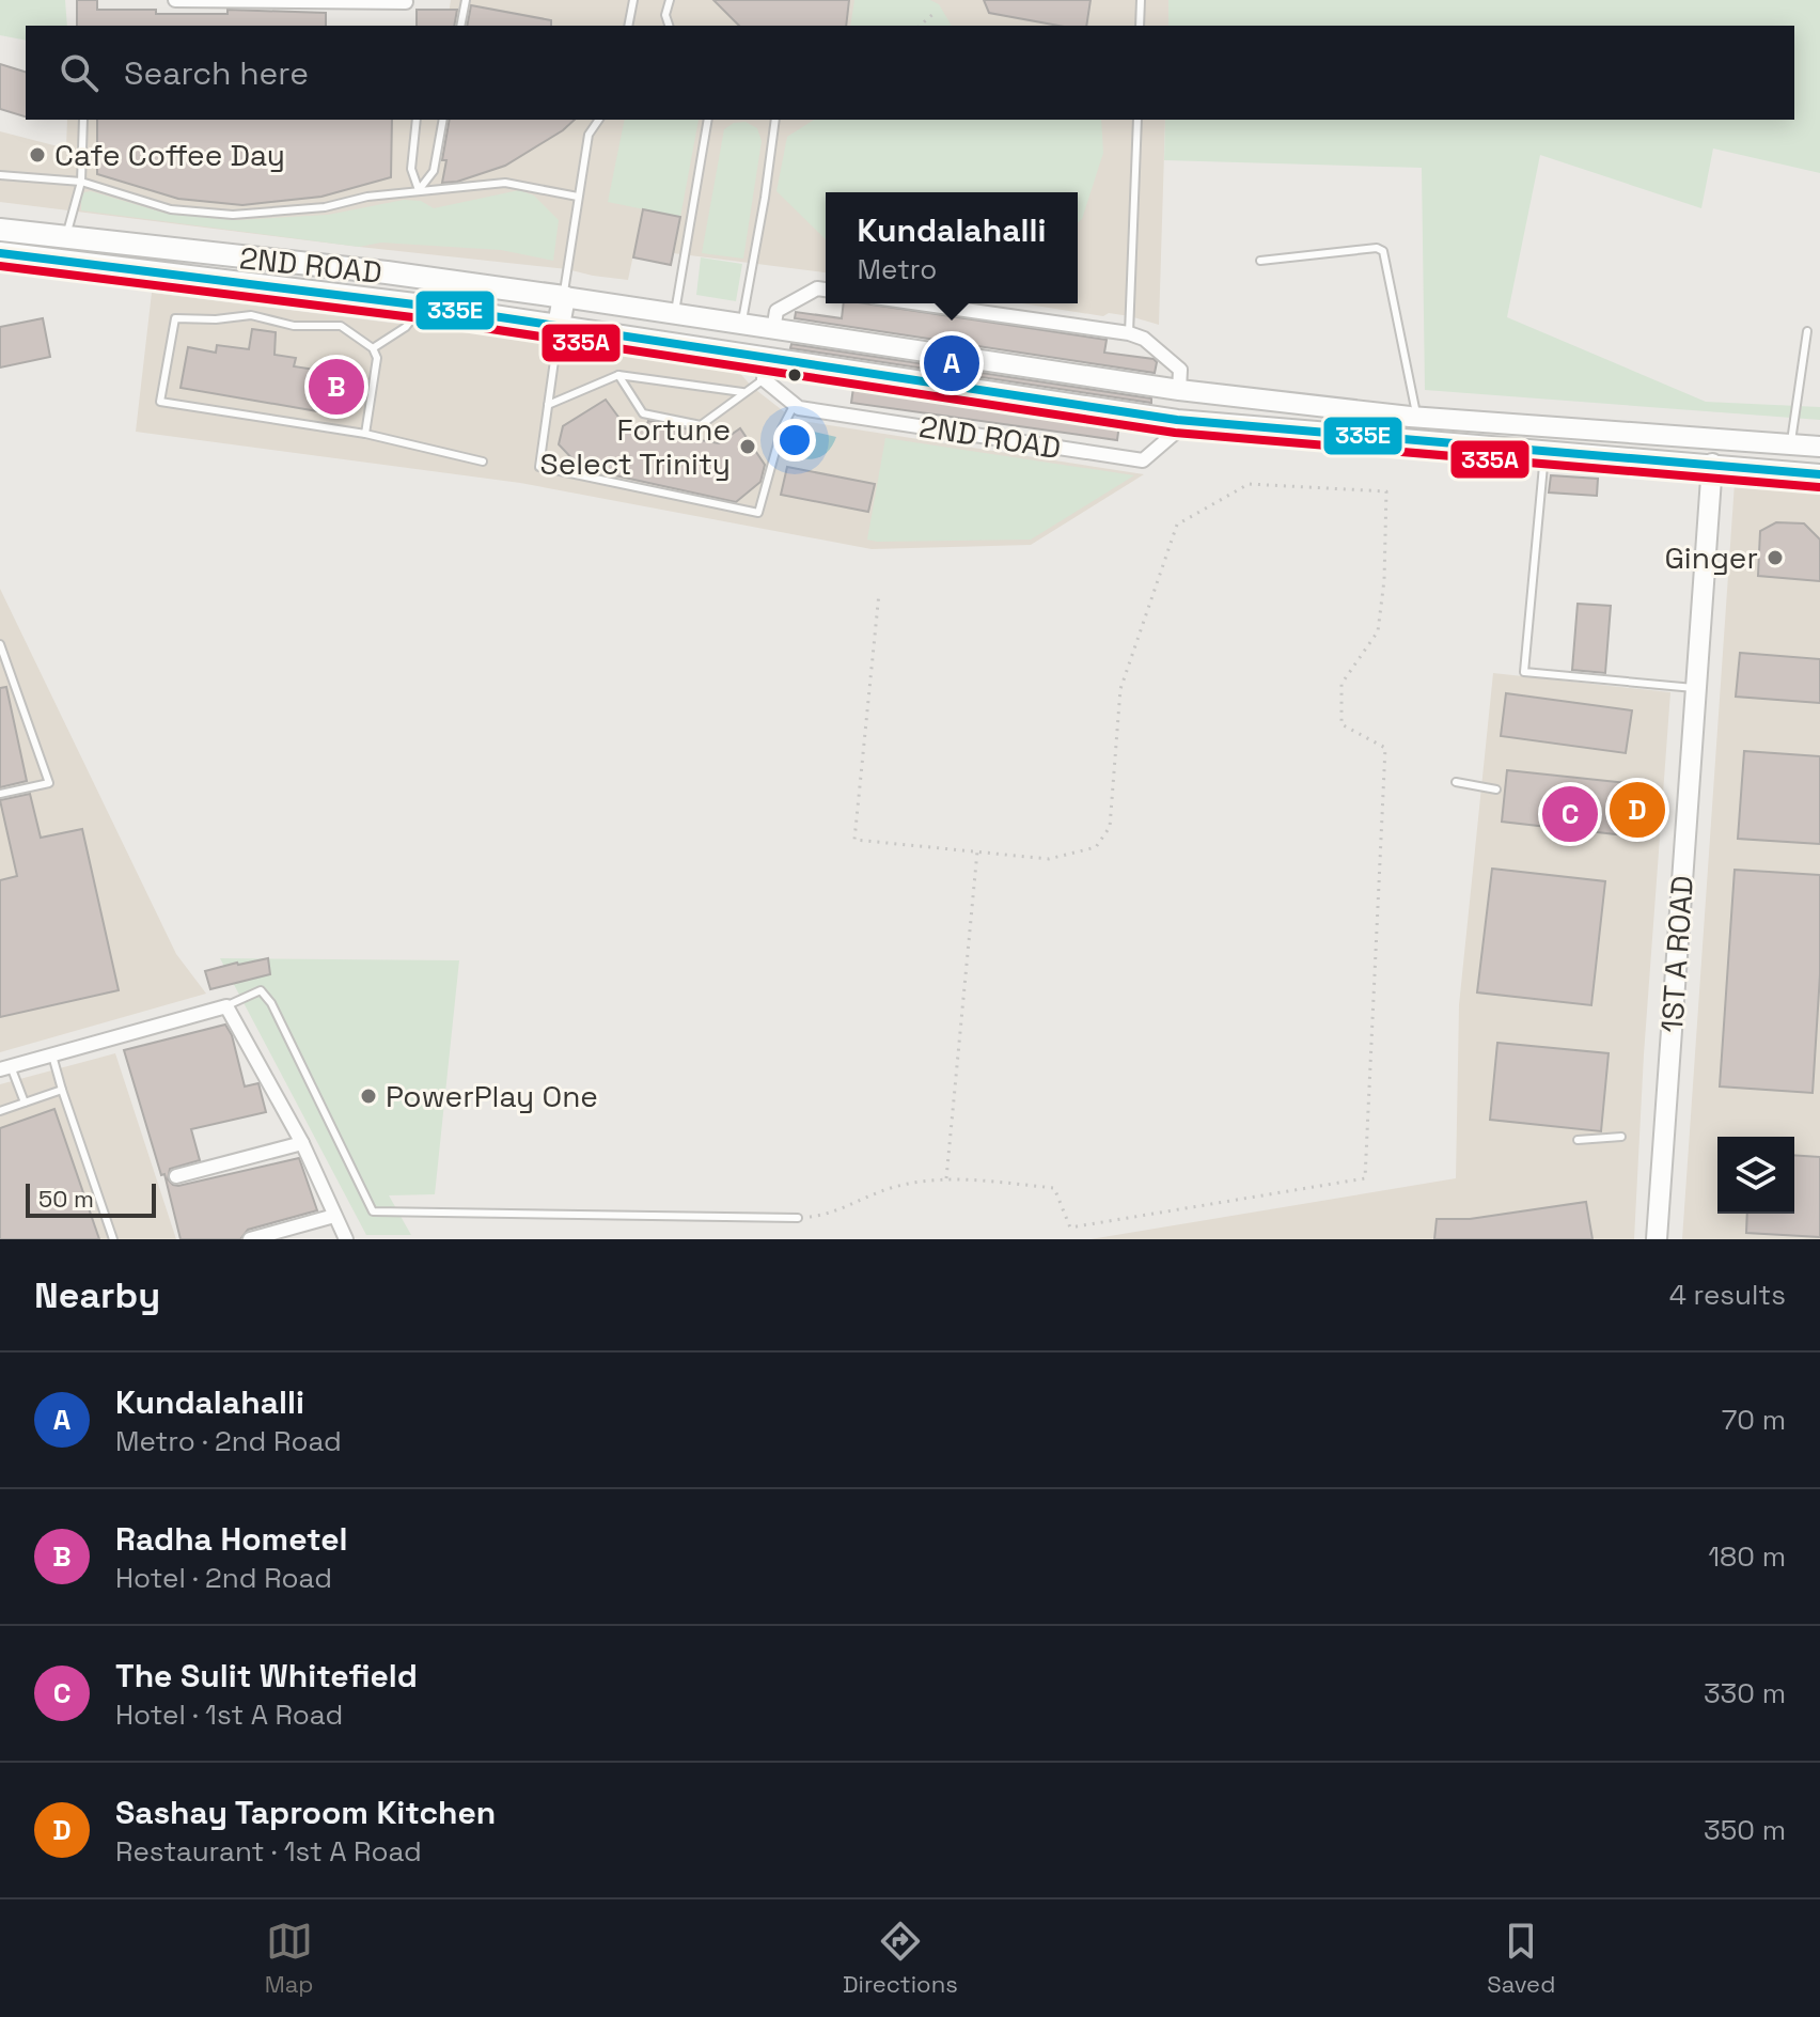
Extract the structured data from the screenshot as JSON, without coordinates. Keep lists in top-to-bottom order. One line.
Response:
{"streets":{"main road":["2ND ROAD","1ST A ROAD"]},"crossings":[["2ND ROAD","1ST A ROAD"]],"places":["Cafe Coffee Day","Fortune Select Trinity","Ginger","PowerPlay One"],"lines":["transit line 335E","transit line 335A"],"scale_bar":"50 m","page":{"search":"Search here","popup":["Kundalahalli","Metro"],"pins":["A","B","D","C"],"scale":"50 m","heading":["Nearby","4 results"],"list":[{"mark":"A","name":"Kundalahalli","note":"Metro · 2nd Road","value":"70 m"},{"mark":"B","name":"Radha Hometel","note":"Hotel · 2nd Road","value":"180 m"},{"mark":"C","name":"The Sulit Whitefield","note":"Hotel · 1st A Road","value":"330 m"},{"mark":"D","name":"Sashay Taproom Kitchen","note":"Restaurant · 1st A Road","value":"350 m"}],"nav":["Map","Directions","Saved"]}}
